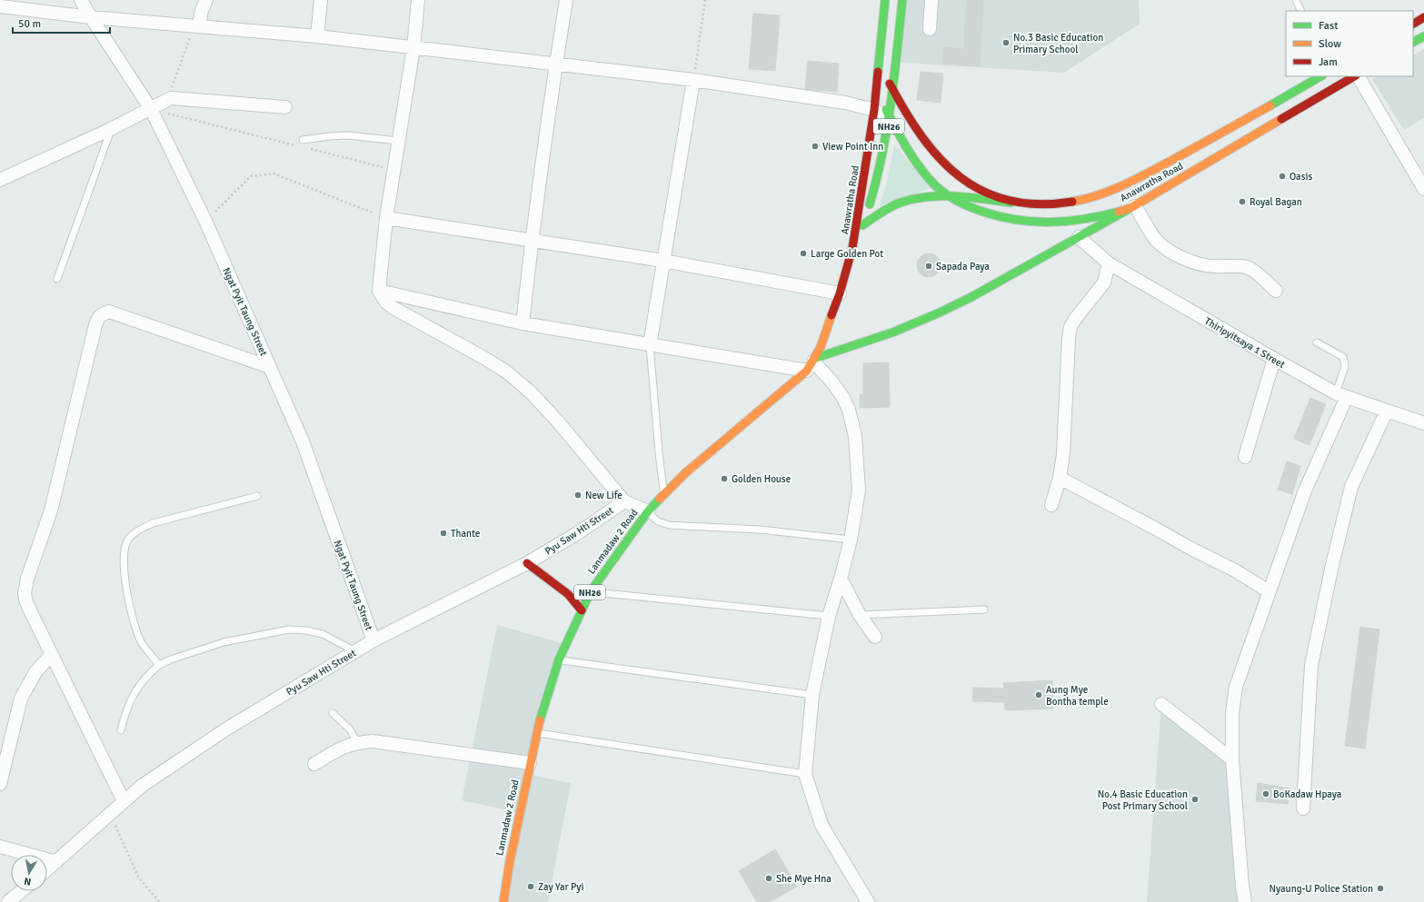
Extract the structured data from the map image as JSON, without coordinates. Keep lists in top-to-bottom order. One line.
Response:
{"streets":{"main road":["NH26","Anawratha Road","Lanmadaw 2 Road"],"street":["Ngat Pyit Taung Street","Thiripyitsaya 1 Street","Pyu Saw Hti Street"]},"crossings":[["NH26","Anawratha Road"],["NH26","Lanmadaw 2 Road"],["Ngat Pyit Taung Street","Pyu Saw Hti Street"]],"places":["No.3 Basic Education Primary School","View Point Inn","Oasis","Royal Bagan","Large Golden Pot","Sapada Paya","Golden House","New Life","Thante","Aung Mye Bontha temple","BoKadaw Hpaya","No.4 Basic Education Post Primary School","She Mye Hna","Zay Yar Pyi","Nyaung-U Police Station"],"legend":["Fast","Slow","Jam"],"scale_bar":"50 m","north":"bottom"}
